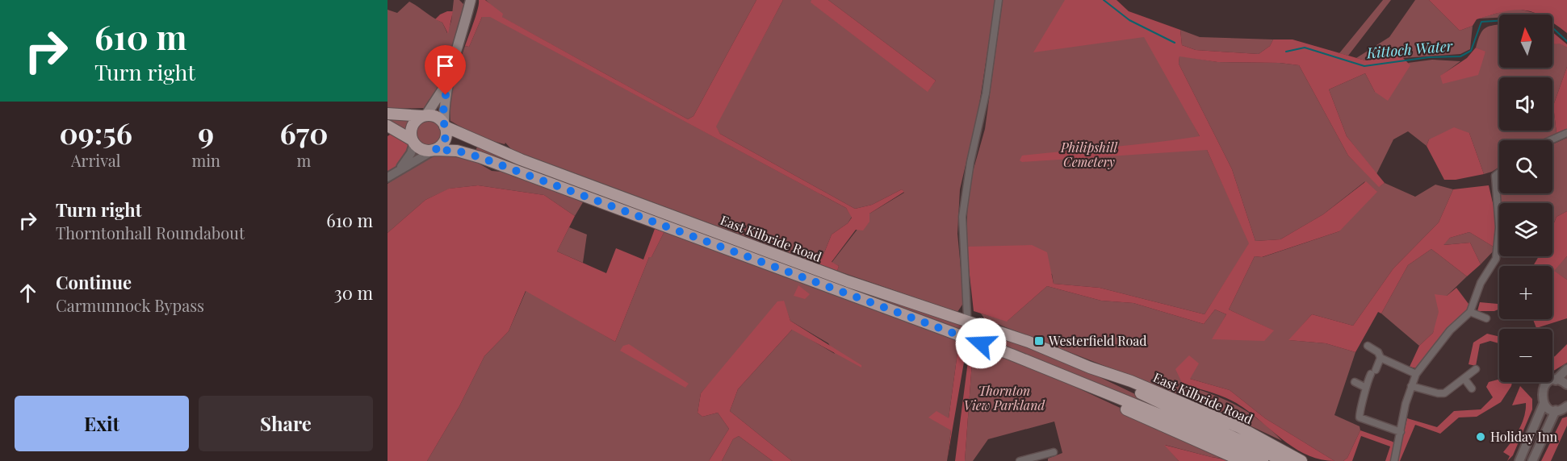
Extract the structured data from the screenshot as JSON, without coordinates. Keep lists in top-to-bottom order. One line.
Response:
{"streets":{"main road":["East Kilbride Road"]},"water":["Kittoch Water"],"parks":["Philipshill Cemetery","Thornton View Parkland"],"places":{"transit":["Westerfield Road"],"other":["Holiday Inn"]},"north":"top","page":{"turn":["610 m","Turn right"],"map_buttons":["+","−"],"eta":["09:56","Arrival","9","min","670","m"],"list":[{"name":"Turn right","note":"Thorntonhall Roundabout","value":"610 m"},{"name":"Continue","note":"Carmunnock Bypass","value":"30 m"}],"buttons":["Exit","Share"]}}
